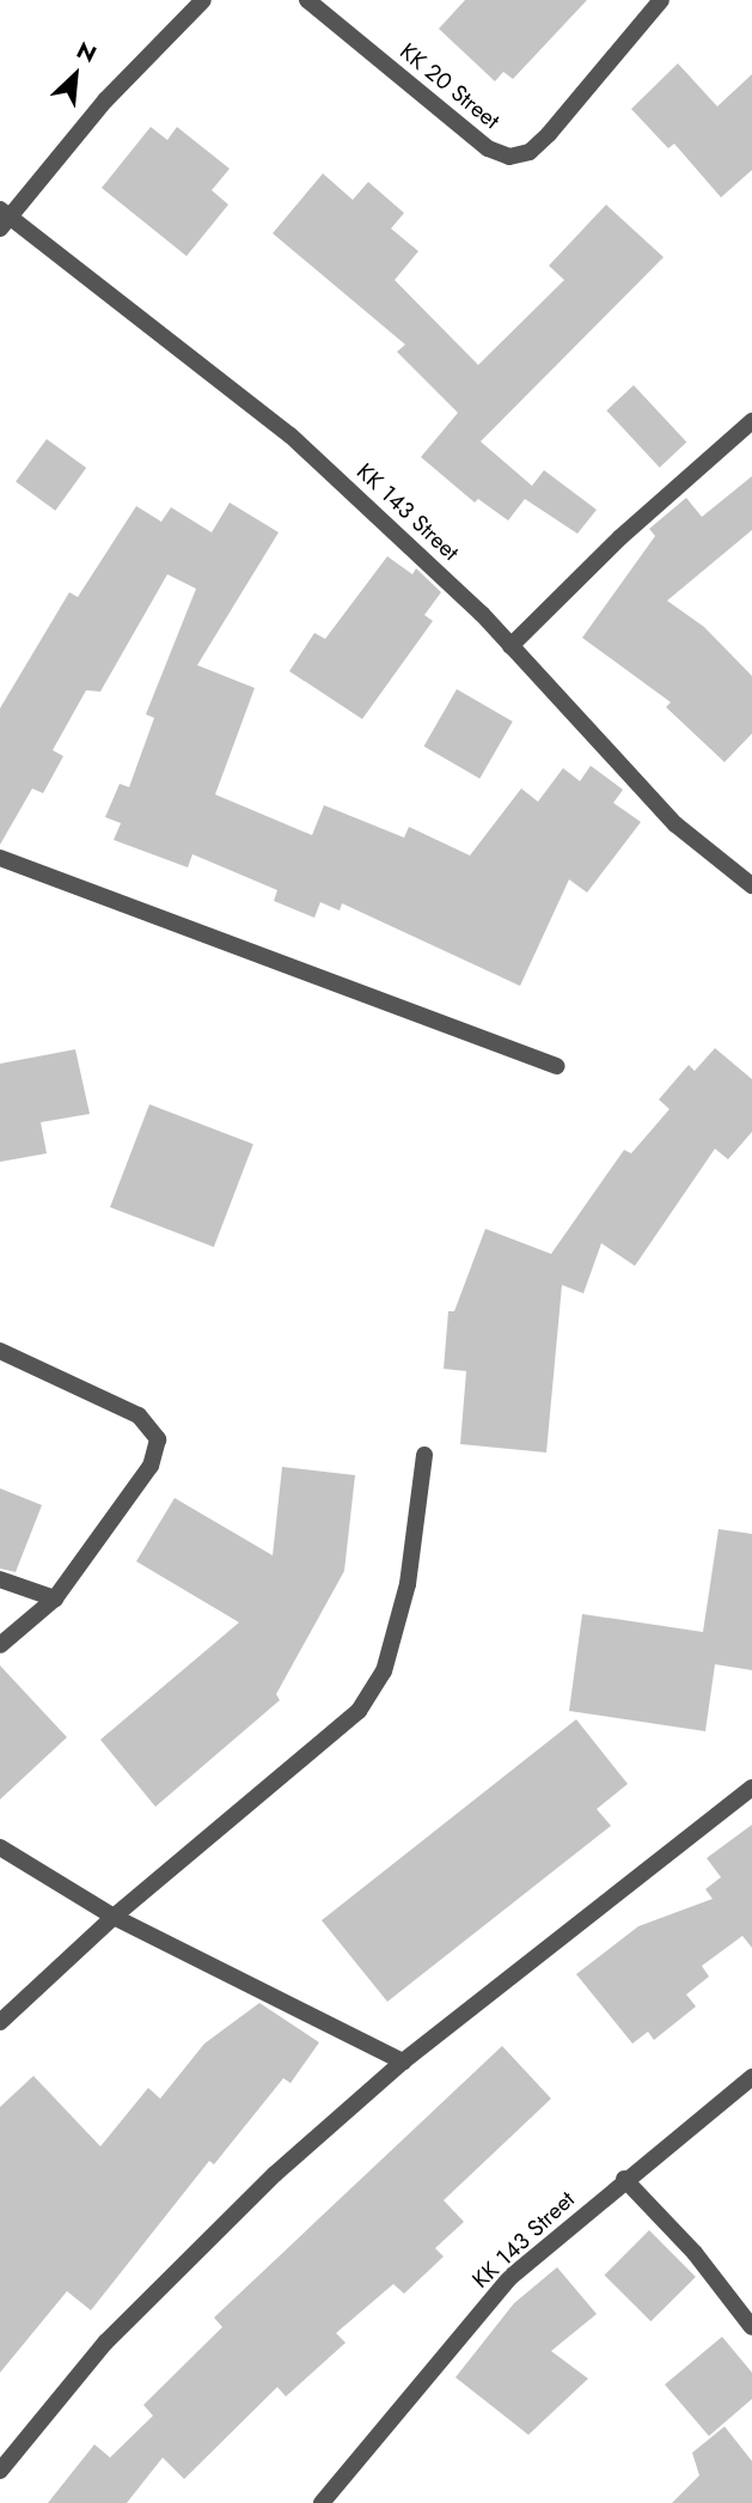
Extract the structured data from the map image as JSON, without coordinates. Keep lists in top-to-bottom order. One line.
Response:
{"streets":{"street":["KK 20 Street","KK 143 Street"]},"north":"top right"}
